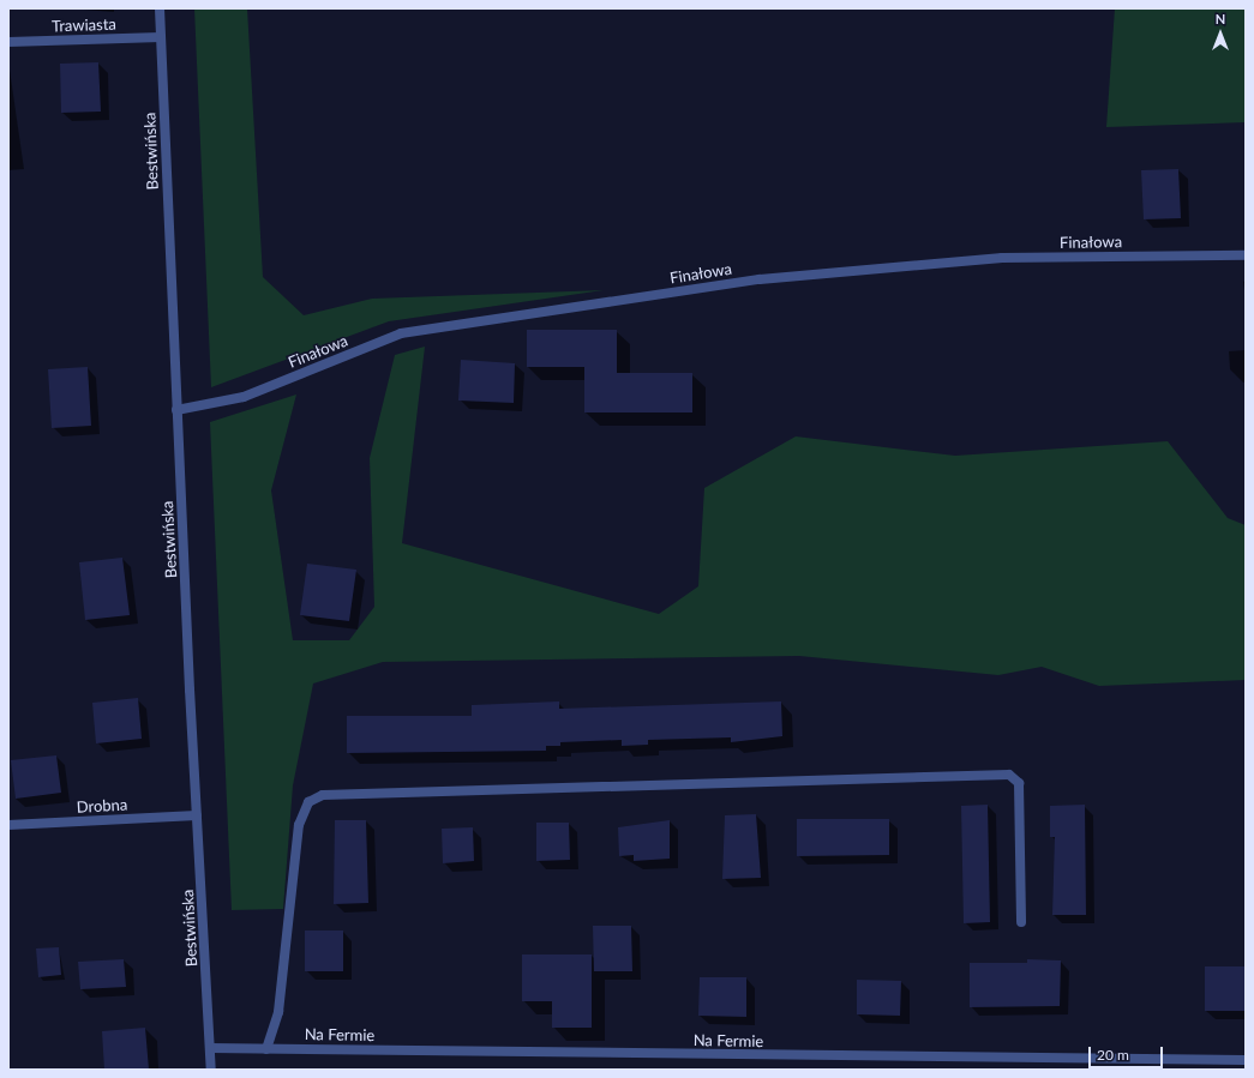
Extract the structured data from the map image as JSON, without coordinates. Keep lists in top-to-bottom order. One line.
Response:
{"streets":{"street":["Trawiasta","Bestwińska","Finałowa","Drobna","Na Fermie"]},"crossings":[["Trawiasta","Bestwińska"],["Bestwińska","Finałowa"],["Bestwińska","Drobna"],["Bestwińska","Na Fermie"]],"scale_bar":"20 m","north":"top"}
